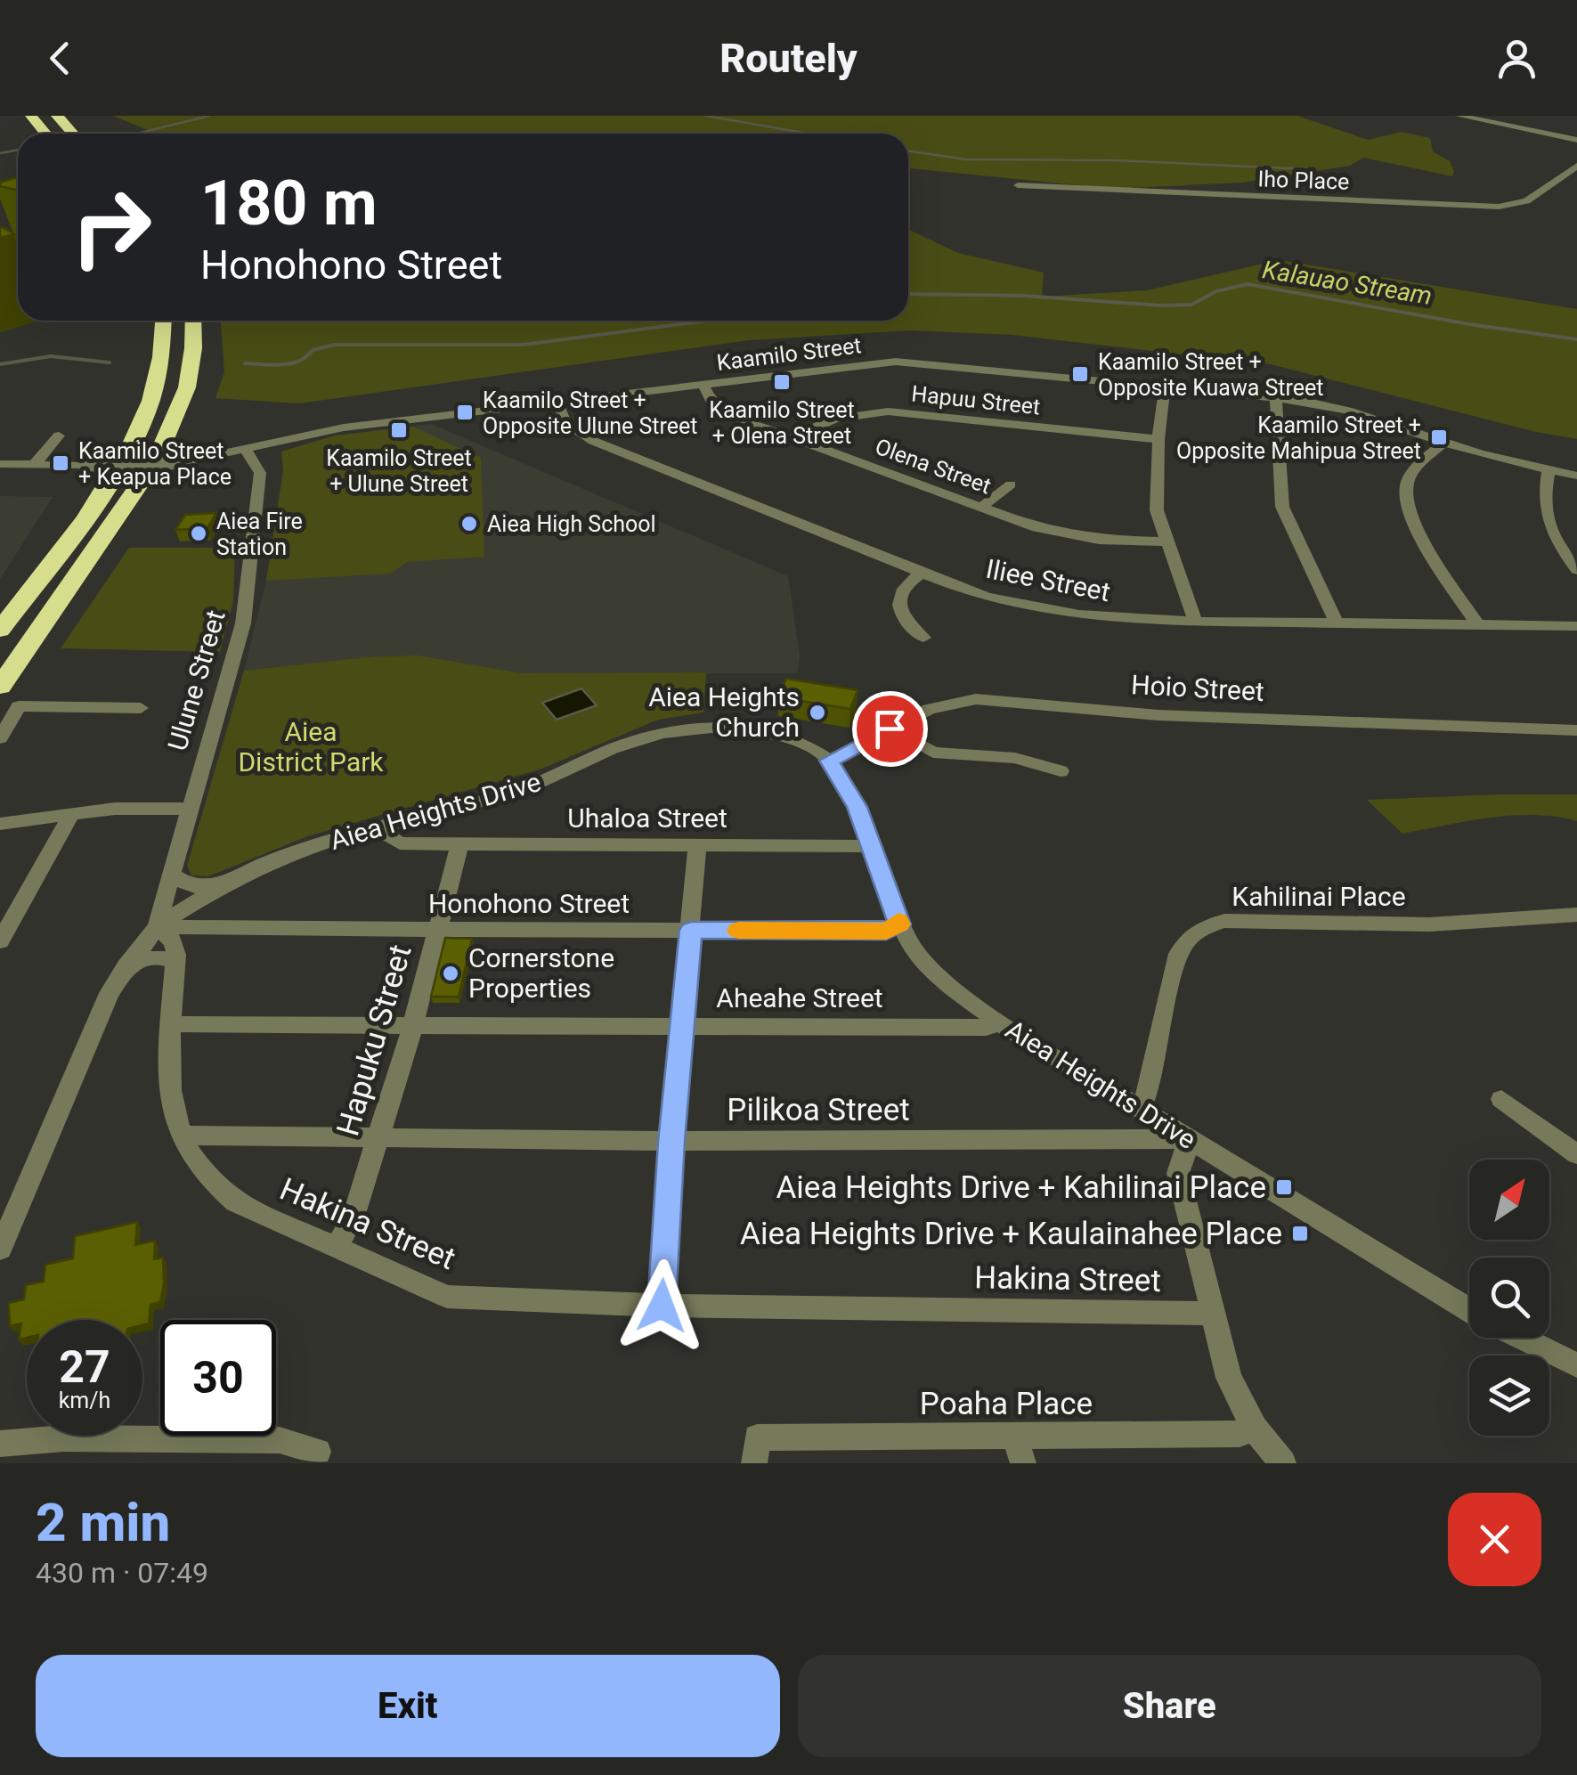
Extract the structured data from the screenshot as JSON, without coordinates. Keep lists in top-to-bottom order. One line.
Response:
{"streets":{"street":["Iho Place","Kaamilo Street","Hapuu Street","Olena Street","Iliee Street","Ulune Street","Hoio Street","Aiea Heights Drive","Uhaloa Street","Kahilinai Place","Honohono Street","Aheahe Street","Hapuku Street","Pilikoa Street","Hakina Street","Poaha Place"]},"crossings":[["Kaamilo Street","Olena Street"],["Kaamilo Street","Iliee Street"],["Hapuu Street","Olena Street"],["Ulune Street","Aiea Heights Drive"],["Ulune Street","Honohono Street"],["Hoio Street","Aiea Heights Drive"],["Aiea Heights Drive","Uhaloa Street"],["Aiea Heights Drive","Kahilinai Place"],["Aiea Heights Drive","Honohono Street"],["Aiea Heights Drive","Aheahe Street"],["Aiea Heights Drive","Pilikoa Street"],["Uhaloa Street","Hapuku Street"],["Honohono Street","Hapuku Street"],["Aheahe Street","Hapuku Street"],["Aheahe Street","Hakina Street"],["Hapuku Street","Pilikoa Street"],["Hapuku Street","Hakina Street"],["Pilikoa Street","Hakina Street"]],"water":["Kalauao Stream"],"parks":["Aiea District Park"],"places":{"transit":["Kaamilo Street + Opposite Kuawa Street","Kaamilo Street + Olena Street","Kaamilo Street + Opposite Ulune Street","Kaamilo Street + Ulune Street","Kaamilo Street + Opposite Mahipua Street","Kaamilo Street + Keapua Place","Aiea Heights Drive + Kahilinai Place","Aiea Heights Drive + Kaulainahee Place"],"other":["Aiea High School","Aiea Fire Station","Aiea Heights Church","Cornerstone Properties"]},"north":"top right","page":{"header":"Routely","turn":["180 m","Honohono Street"],"speed":"27 km/h","limit":"30","heading":["2 min","430 m · 07:49"],"buttons":["Exit","Share"]}}
